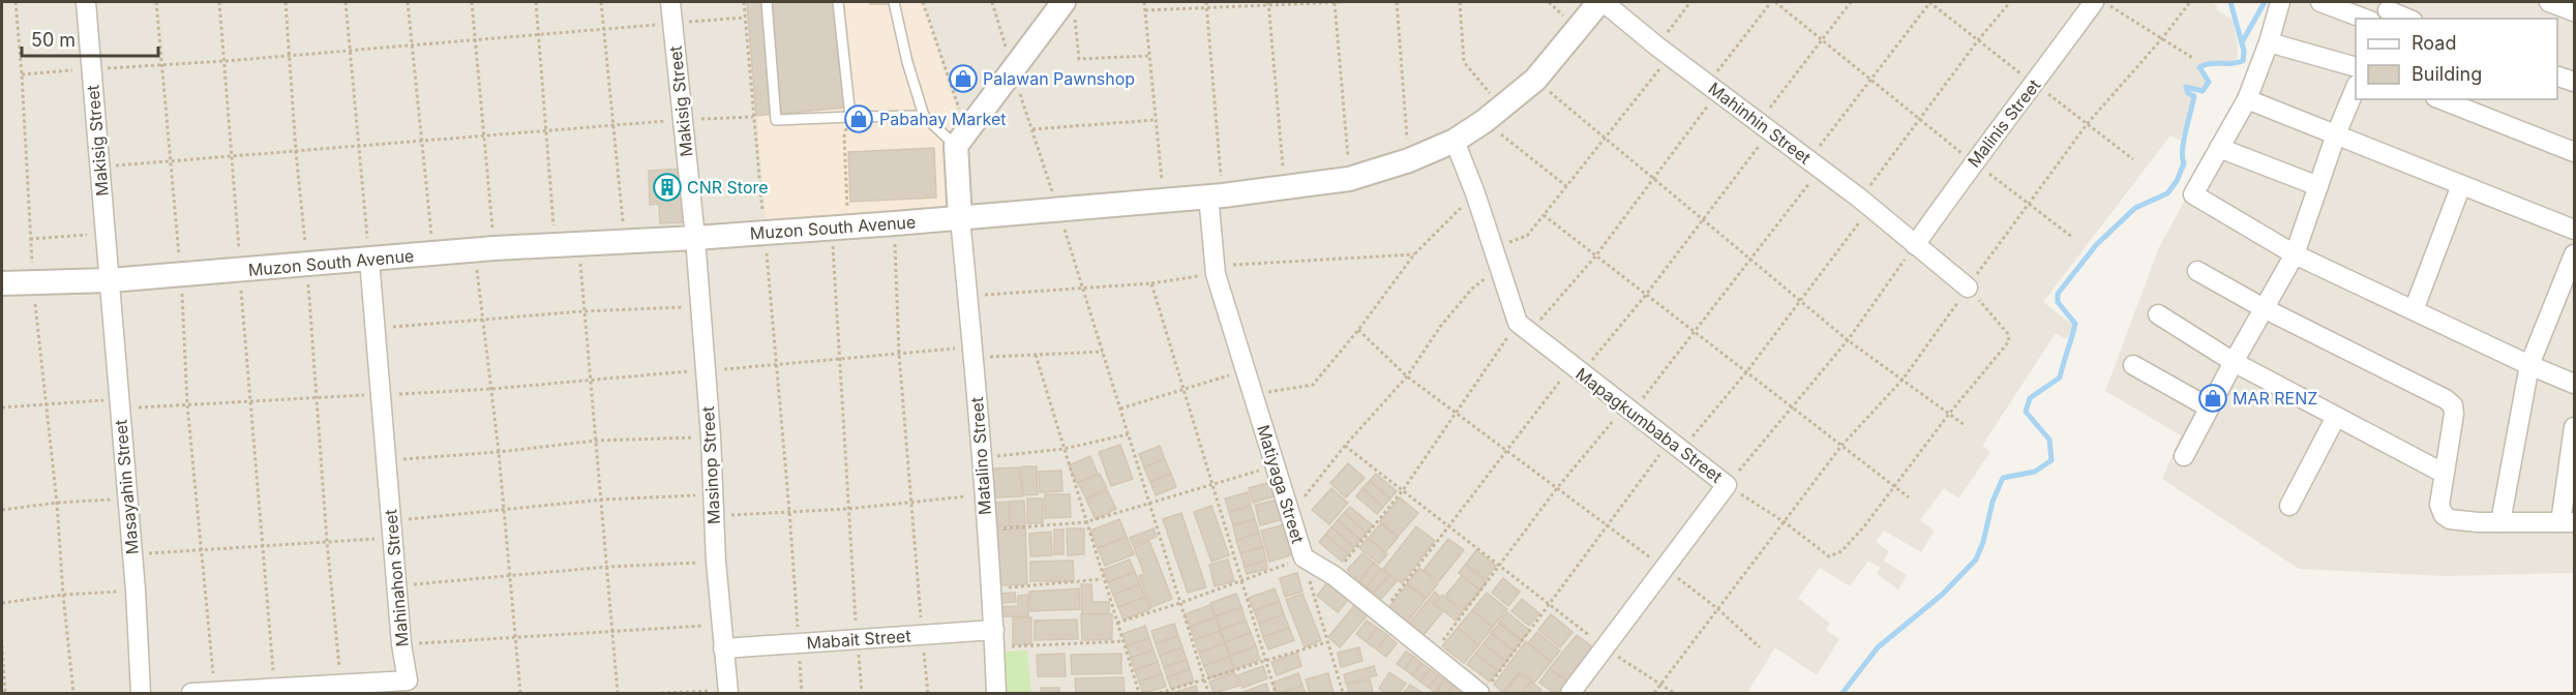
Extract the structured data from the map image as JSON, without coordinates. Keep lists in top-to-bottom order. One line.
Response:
{"streets":{"street":["Makisig Street","Mahinhin Street","Malinis Street","Muzon South Avenue","Mapagkumbaba Street","Matalino Street","Masinop Street","Matiyaga Street","Masayahin Street","Mahinahon Street","Mabait Street"]},"crossings":[["Makisig Street","Muzon South Avenue"],["Makisig Street","Masinop Street"],["Makisig Street","Masayahin Street"],["Mahinhin Street","Malinis Street"],["Mahinhin Street","Muzon South Avenue"],["Muzon South Avenue","Matalino Street"],["Muzon South Avenue","Masinop Street"],["Muzon South Avenue","Matiyaga Street"],["Muzon South Avenue","Masayahin Street"],["Muzon South Avenue","Mahinahon Street"],["Matalino Street","Mabait Street"],["Masinop Street","Mabait Street"]],"places":{"shop":["Palawan Pawnshop","Pabahay Market","MAR RENZ"],"building":["CNR Store"]},"legend":["Road","Building"],"scale_bar":"50 m"}
